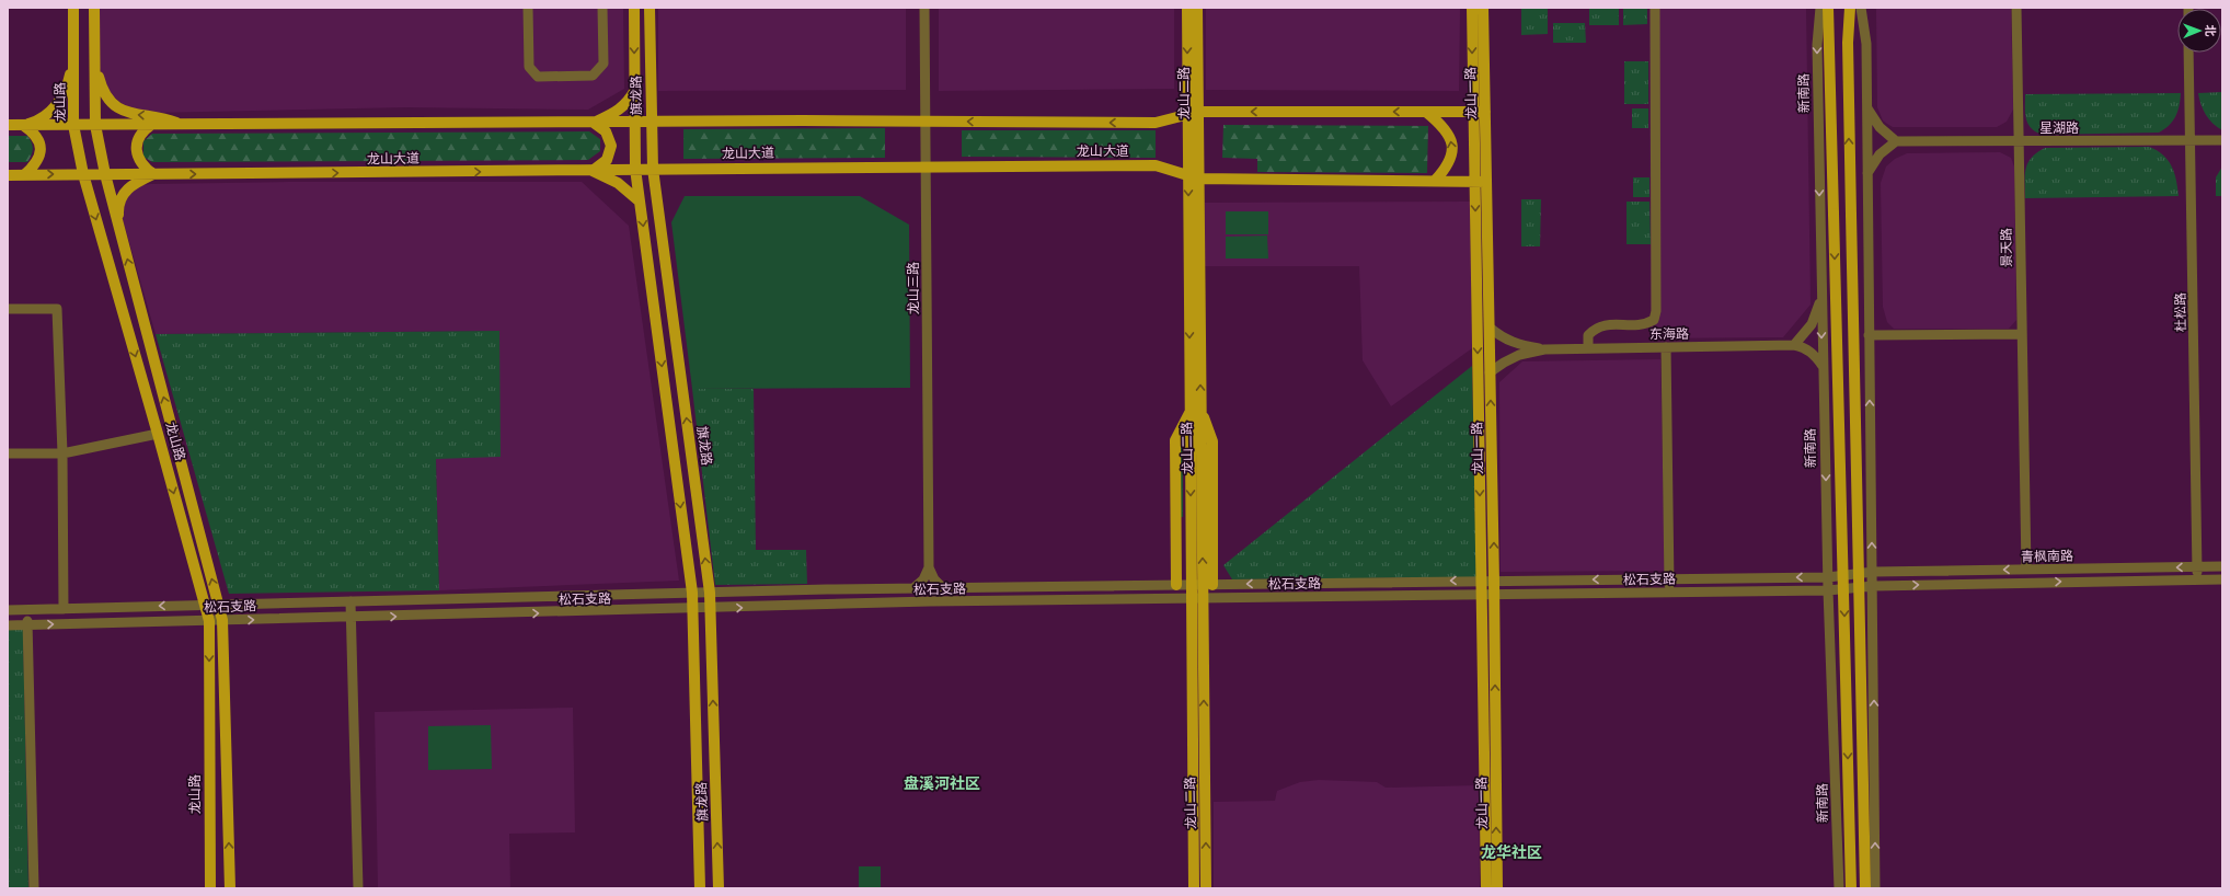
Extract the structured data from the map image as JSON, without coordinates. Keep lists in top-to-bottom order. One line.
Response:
{"streets":{"main road":["龙山二路","龙山一路","新南路","旗龙路","龙山路","龙山大道"],"street":["星湖路","景天路","龙山三路","杜松路","东海路","青枫南路","松石支路"]},"crossings":[["龙山二路","龙山大道"],["龙山二路","松石支路"],["龙山一路","龙山大道"],["龙山一路","东海路"],["龙山一路","松石支路"],["新南路","松石支路"],["旗龙路","龙山大道"],["旗龙路","松石支路"],["龙山路","龙山大道"],["龙山路","松石支路"],["星湖路","景天路"],["星湖路","杜松路"],["龙山大道","龙山三路"],["景天路","青枫南路"],["杜松路","青枫南路"],["青枫南路","松石支路"]],"districts":["盘溪河社区","龙华社区"],"north":"right"}
